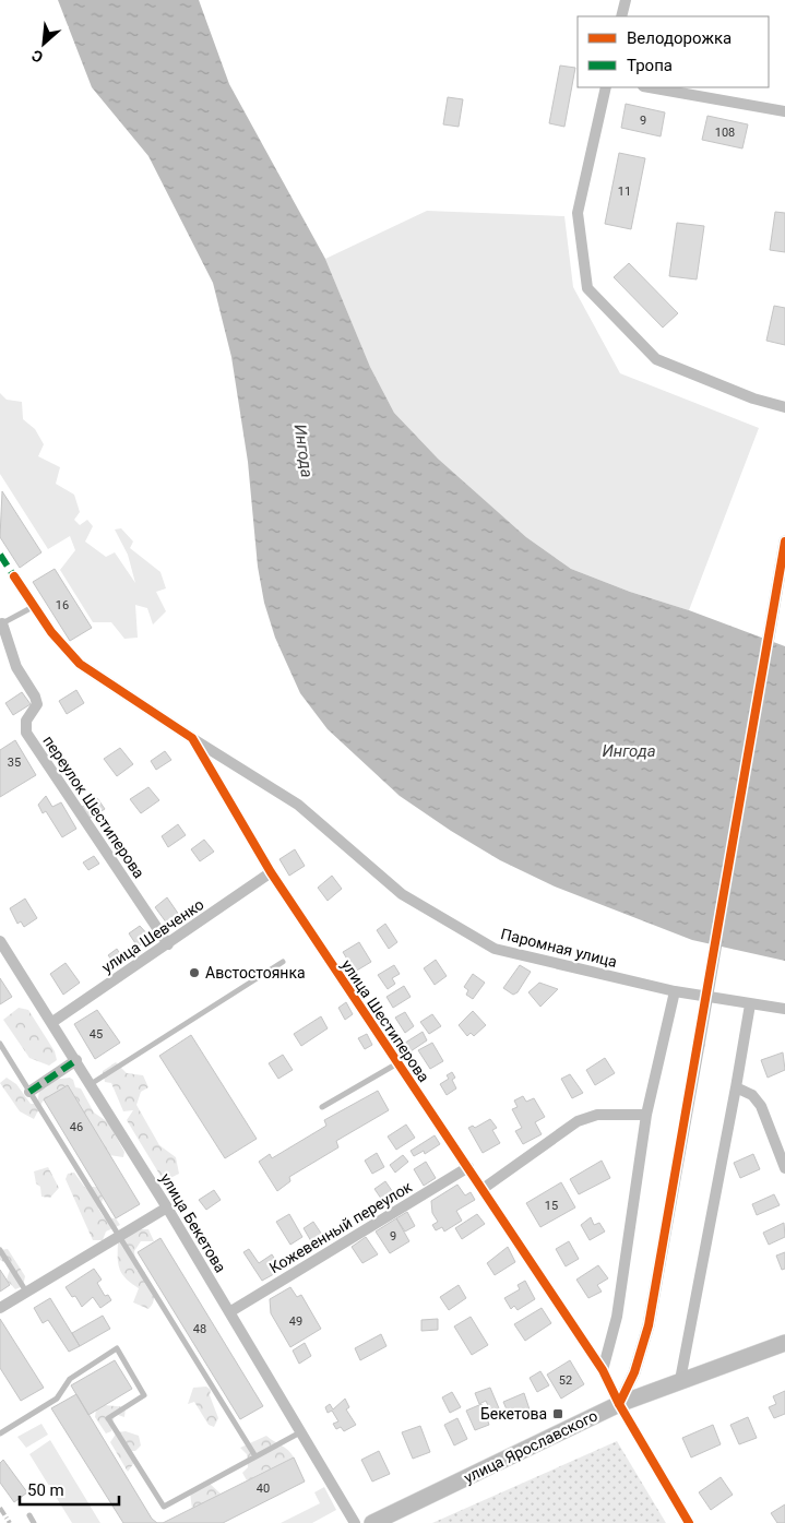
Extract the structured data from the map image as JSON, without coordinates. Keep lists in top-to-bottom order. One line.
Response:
{"streets":{"main road":["улица Ярославского"],"street":["переулок Шестиперова","улица Шевченко","Паромная улица","улица Шестиперова","улица Бекетова","Кожевенный переулок"]},"crossings":[["переулок Шестиперова","улица Шевченко"],["улица Шевченко","улица Шестиперова"],["улица Шевченко","улица Бекетова"],["Паромная улица","улица Шестиперова"],["улица Шестиперова","Кожевенный переулок"],["улица Шестиперова","улица Ярославского"],["улица Бекетова","Кожевенный переулок"]],"water":["Ингода"],"places":{"other":["Австостоянка"],"transit":["Бекетова"]},"house_numbers":["9","108","11","16","35","45","46","15","9","49","48","52","40"],"legend":["Велодорожка","Тропа"],"scale_bar":"50 m","north":"bottom left"}
